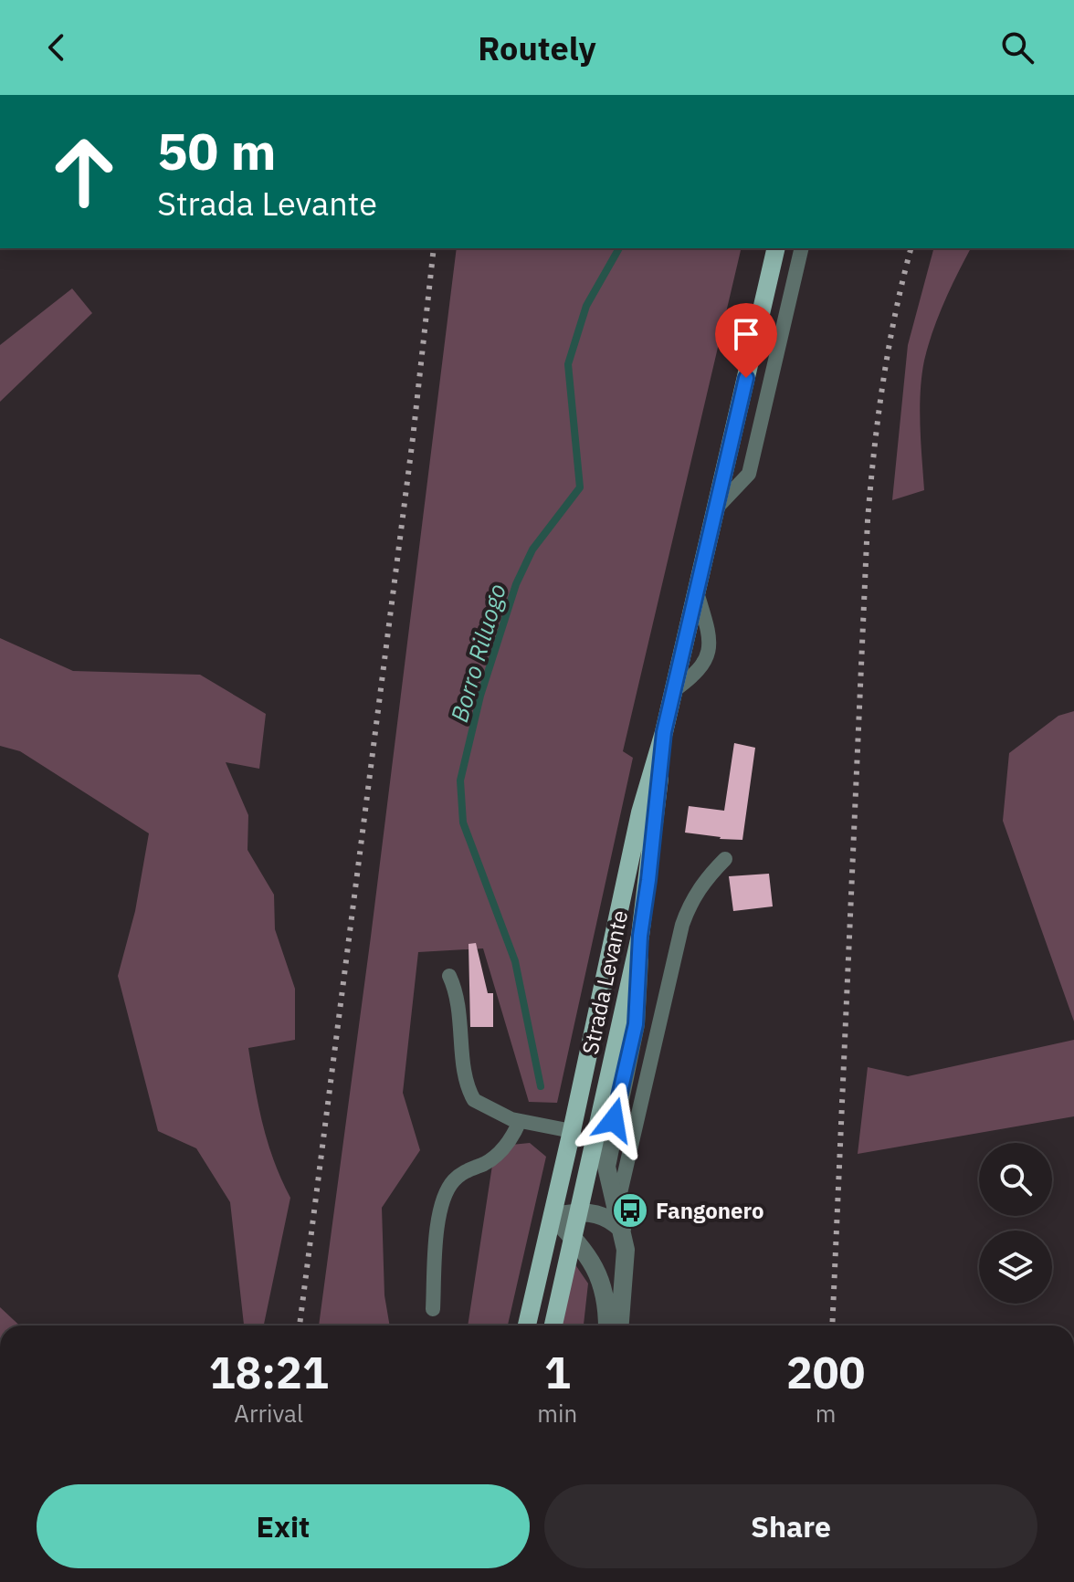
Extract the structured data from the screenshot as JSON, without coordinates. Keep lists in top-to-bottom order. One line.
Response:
{"streets":{"main road":["Strada Levante"]},"water":["Borro Riluogo"],"places":{"bus stop":["Fangonero"]},"page":{"header":"Routely","turn":["50 m","Strada Levante"],"eta":["18:21","Arrival","1","min","200","m"],"buttons":["Exit","Share"]}}
